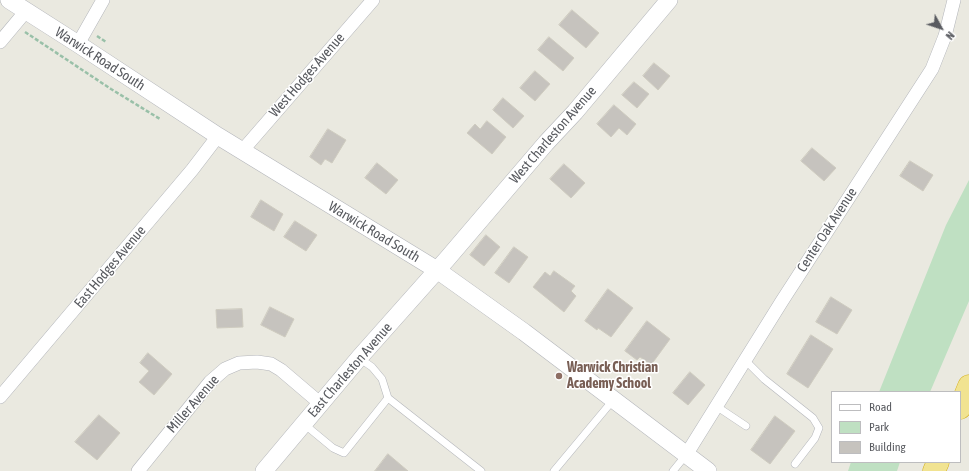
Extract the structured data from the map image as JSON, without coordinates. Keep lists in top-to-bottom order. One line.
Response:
{"streets":{"street":["Warwick Road South","West Hodges Avenue","West Charleston Avenue","Center Oak Avenue","East Hodges Avenue","East Charleston Avenue","Miller Avenue"]},"crossings":[["Warwick Road South","West Hodges Avenue"],["Warwick Road South","West Charleston Avenue"],["Warwick Road South","Center Oak Avenue"],["Warwick Road South","East Hodges Avenue"],["Warwick Road South","East Charleston Avenue"],["West Charleston Avenue","East Charleston Avenue"],["East Charleston Avenue","Miller Avenue"]],"places":["Warwick Christian Academy School"],"legend":["Road","Park","Building"],"north":"bottom right"}
